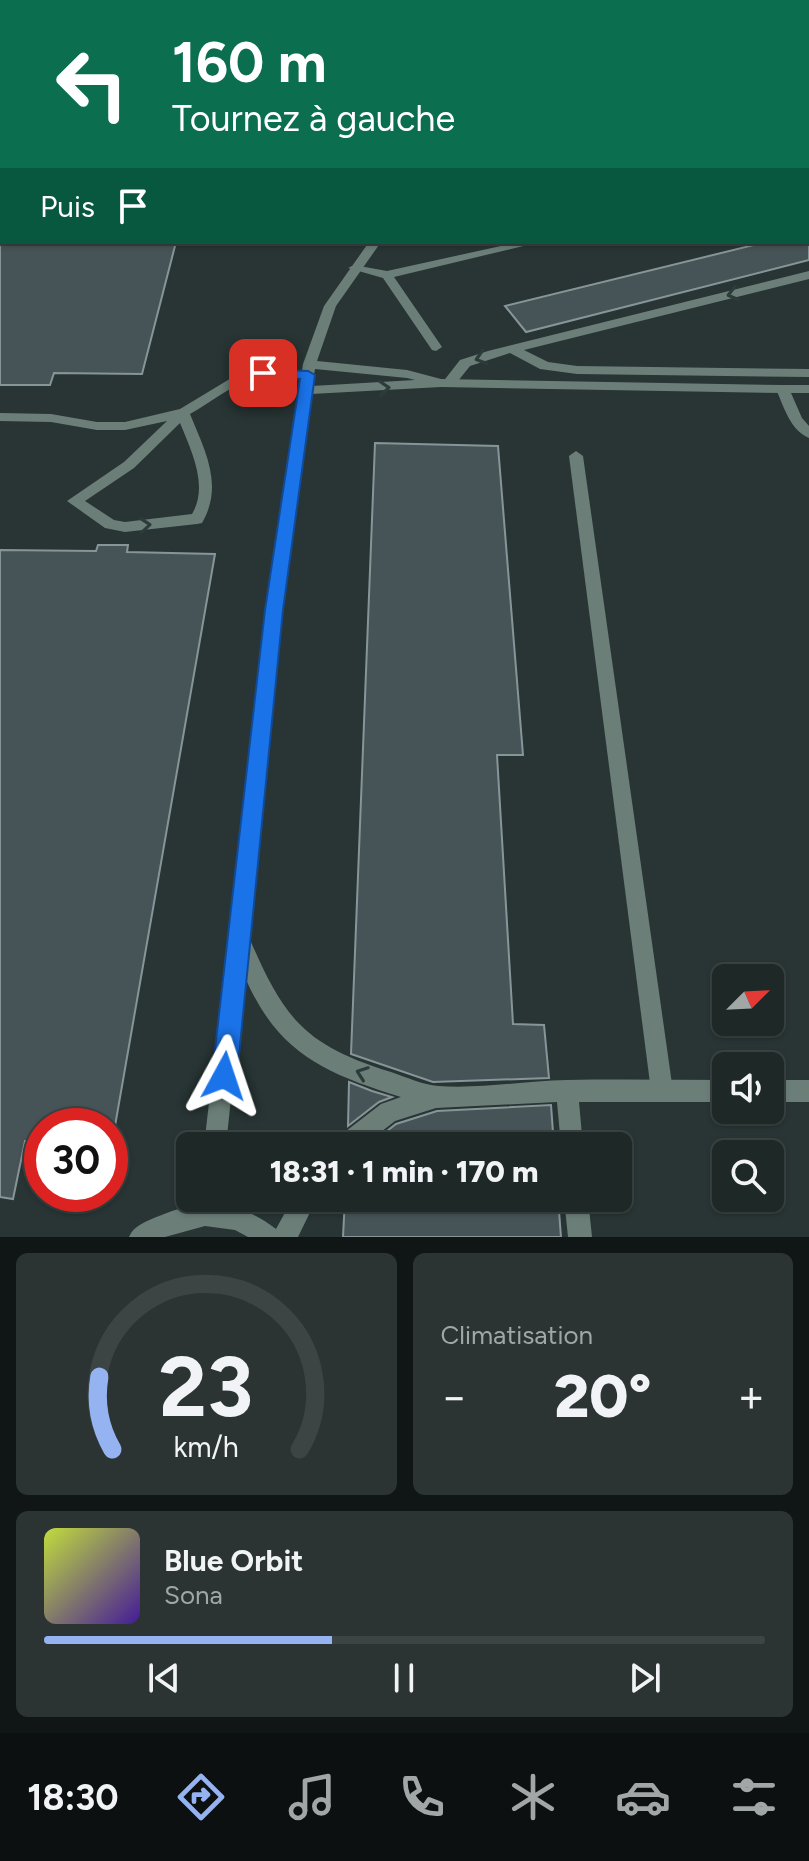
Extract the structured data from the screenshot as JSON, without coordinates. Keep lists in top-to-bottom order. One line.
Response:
{"north":"top right","page":{"turn":["160 m","Tournez à gauche"],"then":"Puis","limit":"30","trip":"18:31 · 1 min · 170 m","tile":"Climatisation","heat":["−","20°","+"],"song":["Blue Orbit","Sona"],"tabs":"18:30","gauge":["23","km/h"]}}
